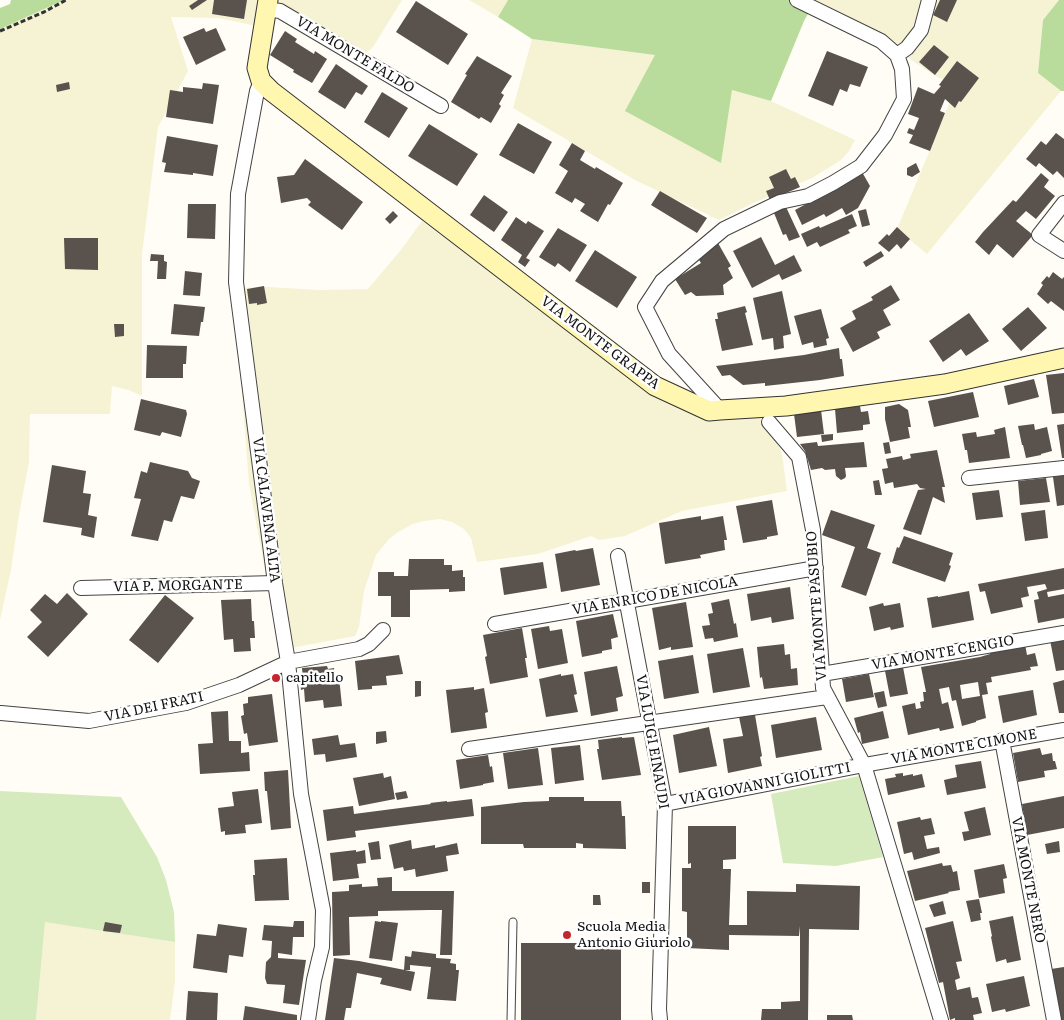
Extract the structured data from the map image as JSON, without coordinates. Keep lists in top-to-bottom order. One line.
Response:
{"streets":{"street":["VIA MONTE FALDO","VIA MONTE GRAPPA","VIA CALAVENA ALTA","VIA P. MORGANTE","VIA ENRICO DE NICOLA","VIA MONTE PASUBIO","VIA MONTE CENGIO","VIA DEI FRATI","VIA LUIGI EINAUDI","VIA MONTE CIMONE","VIA GIOVANNI GIOLITTI","VIA MONTE NERO"]},"crossings":[["VIA MONTE FALDO","VIA CALAVENA ALTA"],["VIA MONTE GRAPPA","VIA CALAVENA ALTA"],["VIA CALAVENA ALTA","VIA P. MORGANTE"],["VIA CALAVENA ALTA","VIA DEI FRATI"],["VIA ENRICO DE NICOLA","VIA MONTE PASUBIO"],["VIA ENRICO DE NICOLA","VIA LUIGI EINAUDI"],["VIA MONTE PASUBIO","VIA MONTE CENGIO"],["VIA MONTE PASUBIO","VIA MONTE CIMONE"],["VIA MONTE PASUBIO","VIA GIOVANNI GIOLITTI"],["VIA LUIGI EINAUDI","VIA GIOVANNI GIOLITTI"],["VIA MONTE CIMONE","VIA GIOVANNI GIOLITTI"],["VIA MONTE CIMONE","VIA MONTE NERO"]],"places":["capitello","Scuola Media Antonio Giuriolo"]}
